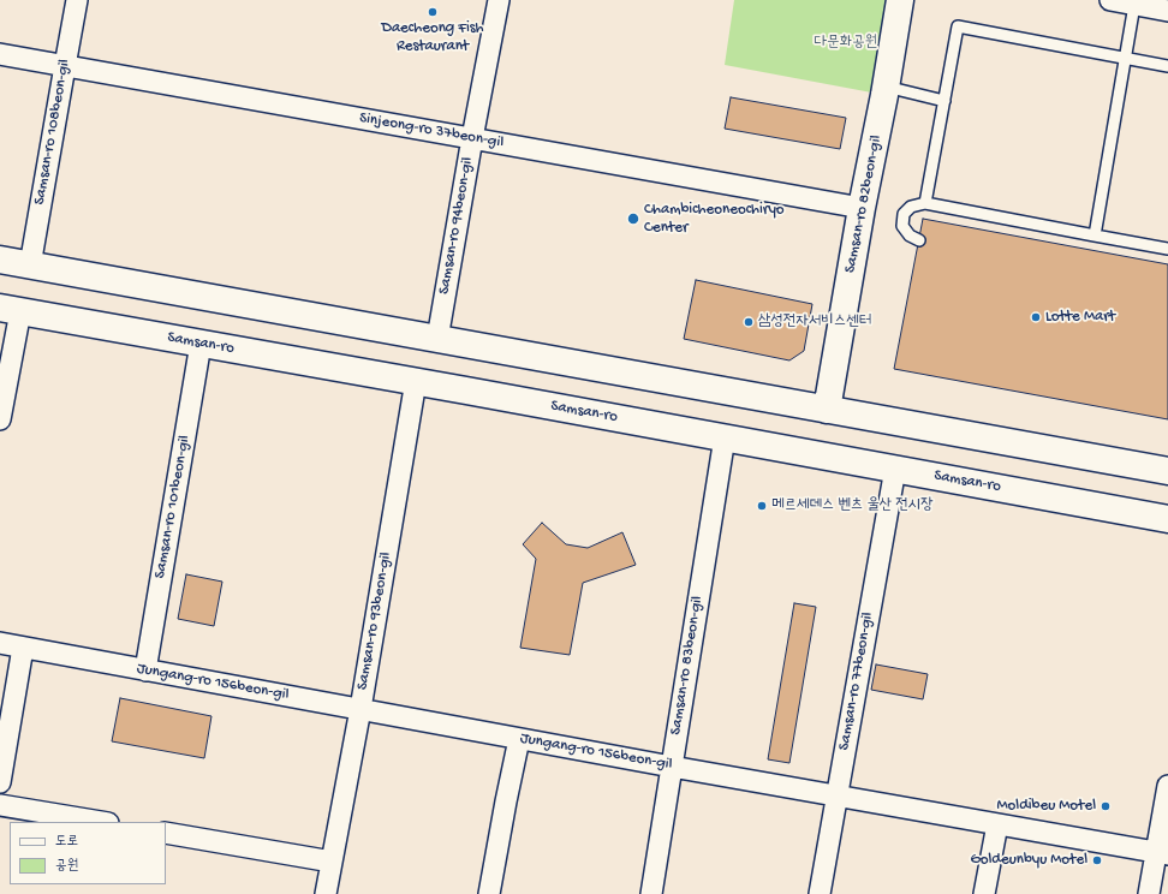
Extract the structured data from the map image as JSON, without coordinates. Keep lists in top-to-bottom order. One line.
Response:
{"streets":{"main road":["Samsan-ro 82beon-gil","Samsan-ro"],"street":["Sinjeong-ro 37beon-gil","Samsan-ro 108beon-gil","Samsan-ro 94beon-gil","Samsan-ro 101beon-gil","Samsan-ro 93beon-gil","Samsan-ro 83beon-gil","Samsan-ro 77beon-gil","Jungang-ro 156beon-gil"]},"crossings":[["Sinjeong-ro 37beon-gil","Samsan-ro 108beon-gil"],["Sinjeong-ro 37beon-gil","Samsan-ro 82beon-gil"],["Sinjeong-ro 37beon-gil","Samsan-ro 94beon-gil"],["Samsan-ro","Samsan-ro 101beon-gil"],["Samsan-ro","Samsan-ro 93beon-gil"],["Samsan-ro","Samsan-ro 83beon-gil"],["Samsan-ro","Samsan-ro 77beon-gil"],["Samsan-ro 101beon-gil","Jungang-ro 156beon-gil"],["Samsan-ro 93beon-gil","Jungang-ro 156beon-gil"],["Samsan-ro 83beon-gil","Jungang-ro 156beon-gil"],["Samsan-ro 77beon-gil","Jungang-ro 156beon-gil"]],"parks":["다문화공원"],"places":["Daecheong Fish Restaurant","Chambicheoneochiryo Center","Lotte Mart","삼성전자서비스센터","메르세데스 벤츠 울산 전시장","Moldibeu Motel","Goldeunbyu Motel"],"legend":["도로","공원"]}
